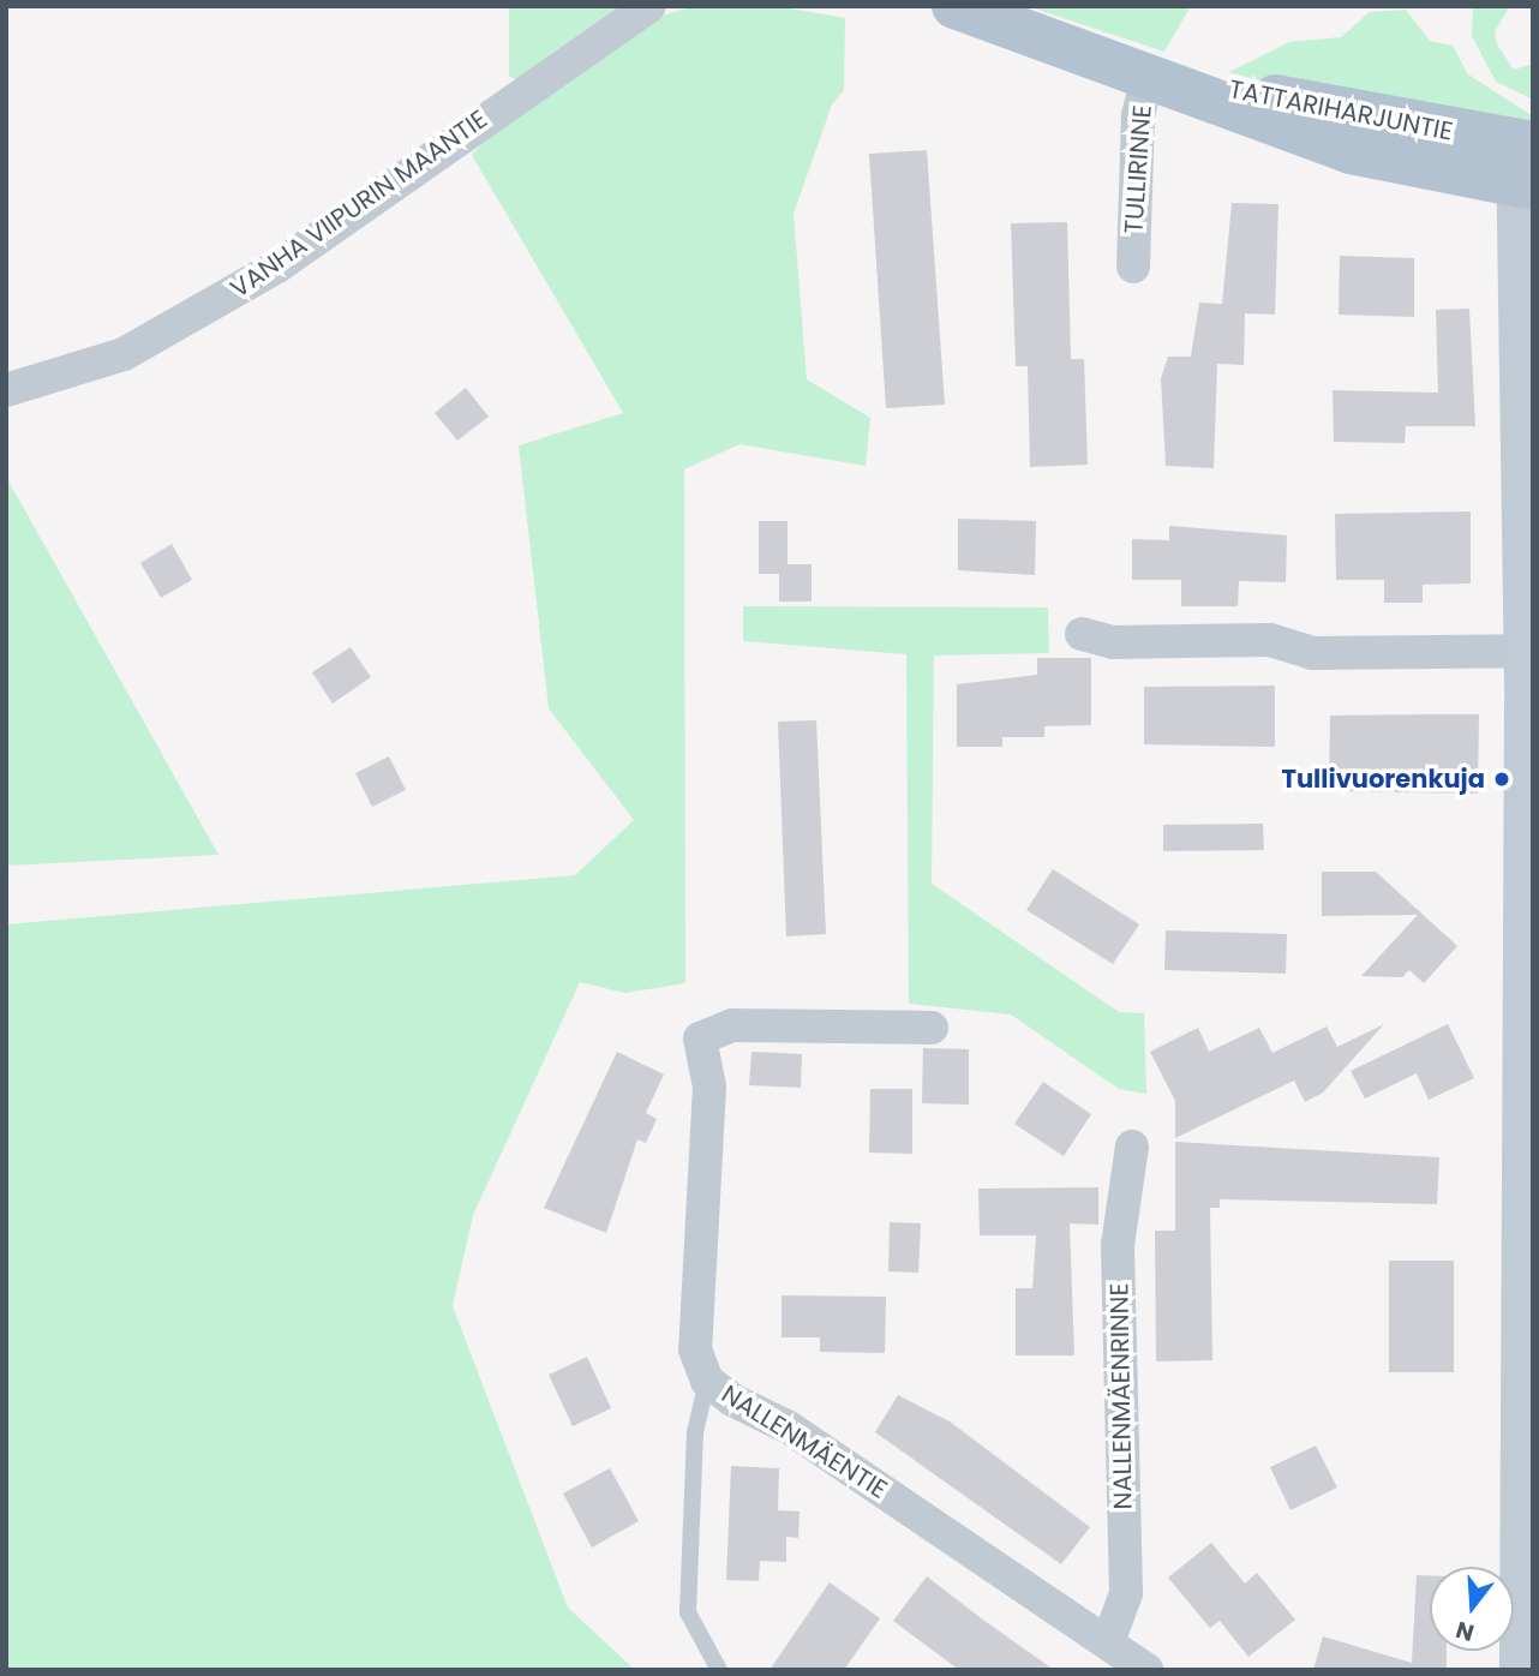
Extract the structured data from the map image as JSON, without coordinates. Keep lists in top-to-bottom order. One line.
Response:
{"streets":{"main road":["TATTARIHARJUNTIE"],"street":["TULLIRINNE","VANHA VIIPURIN MAANTIE","NALLENMÄENRINNE","NALLENMÄENTIE"]},"crossings":[["TATTARIHARJUNTIE","TULLIRINNE"],["NALLENMÄENRINNE","NALLENMÄENTIE"]],"places":["Tullivuorenkuja"],"north":"bottom"}
